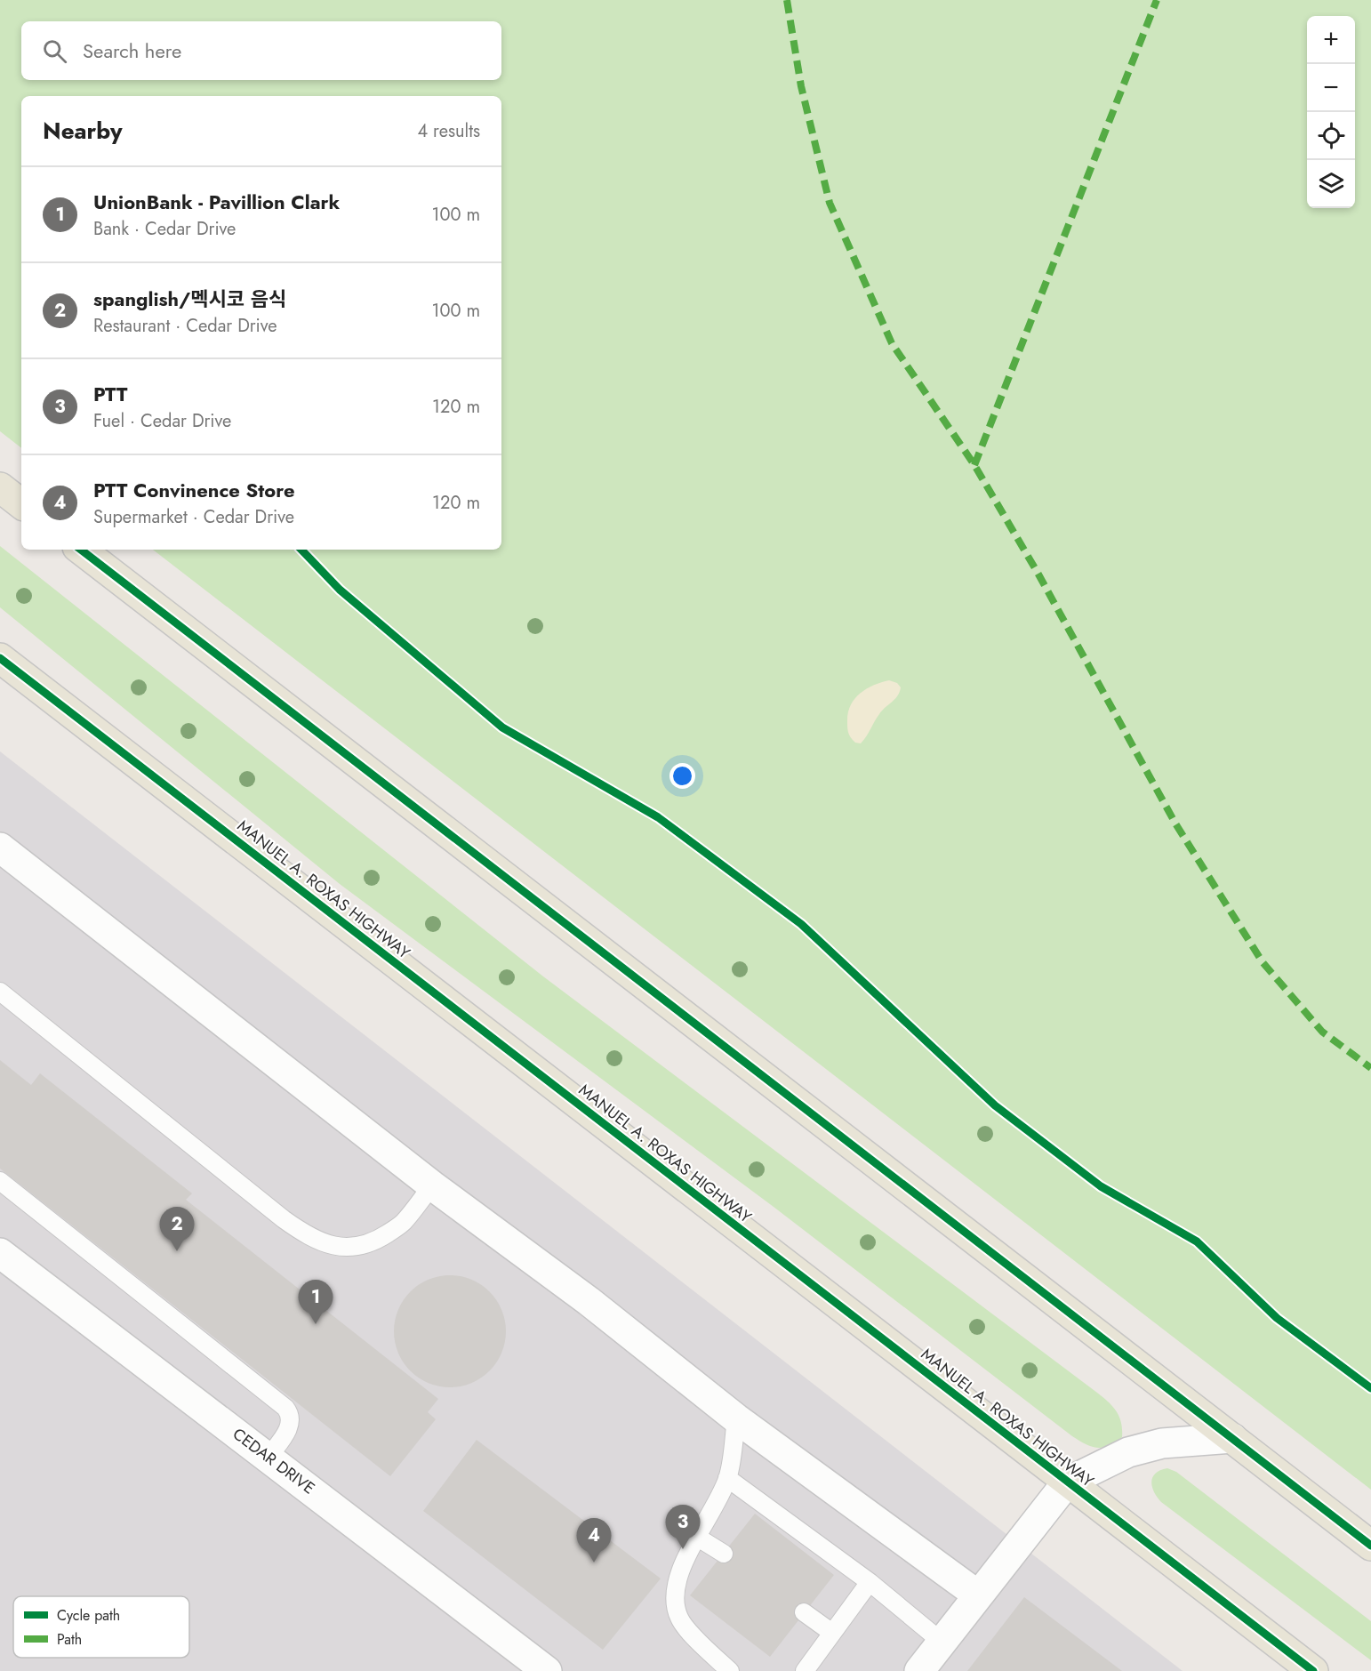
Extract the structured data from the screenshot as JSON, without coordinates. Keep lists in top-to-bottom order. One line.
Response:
{"streets":{"main road":["MANUEL A. ROXAS HIGHWAY"],"street":["CEDAR DRIVE"]},"legend":["Cycle path","Path"],"page":{"map_buttons":["+","−"],"search":"Search here","heading":["Nearby","4 results"],"list":[{"mark":"1","name":"UnionBank - Pavillion Clark","note":"Bank · Cedar Drive","value":"100 m"},{"mark":"2","name":"spanglish/멕시코 음식","note":"Restaurant · Cedar Drive","value":"100 m"},{"mark":"3","name":"PTT","note":"Fuel · Cedar Drive","value":"120 m"},{"mark":"4","name":"PTT Convinence Store","note":"Supermarket · Cedar Drive","value":"120 m"}],"pins":["2","1","3","4"]}}
